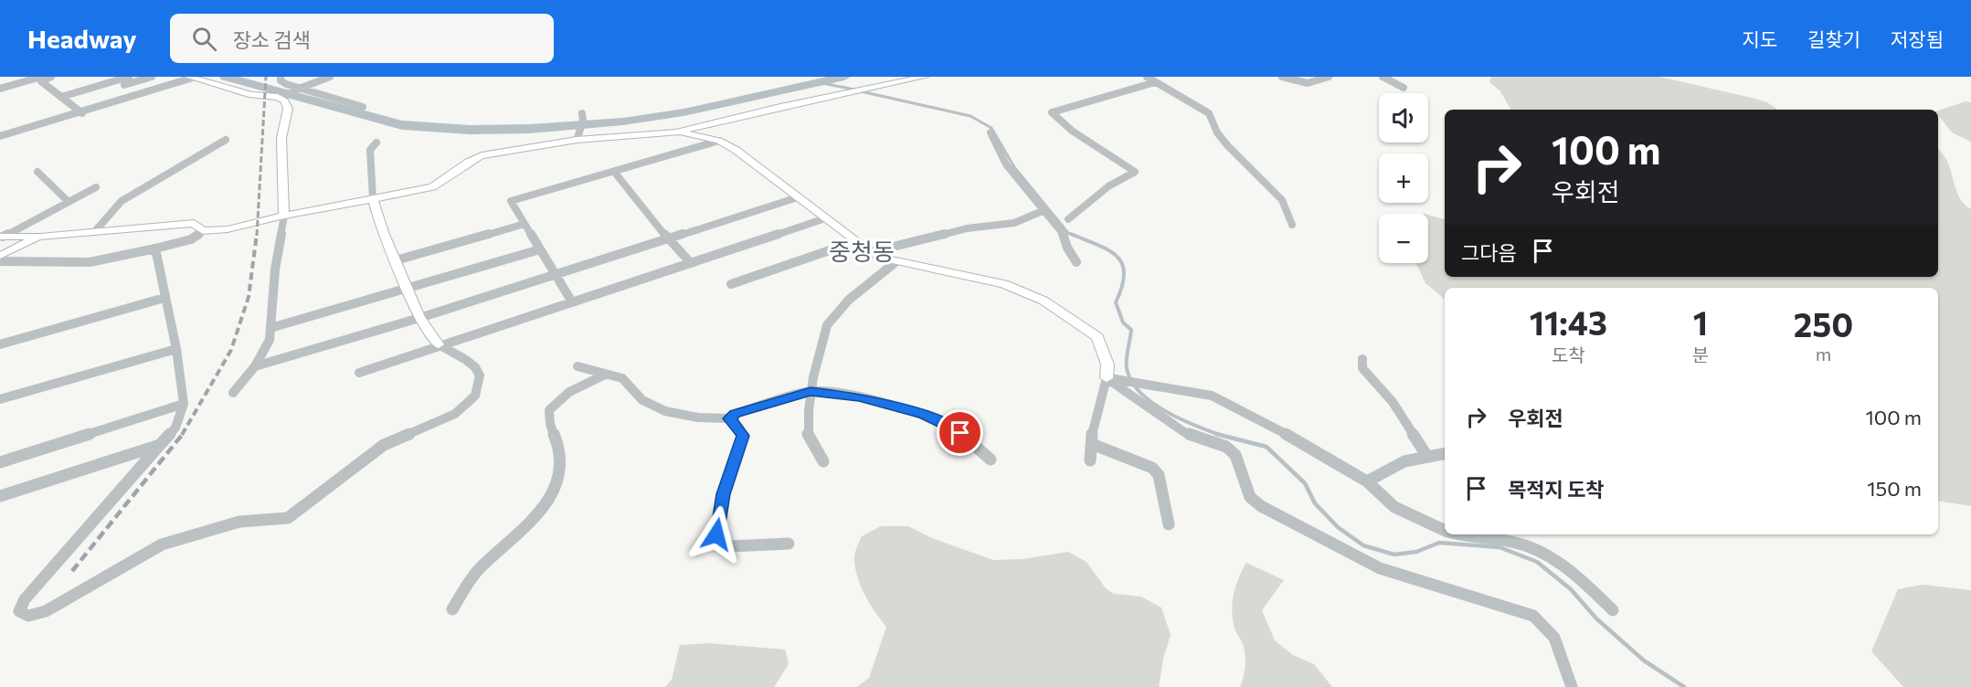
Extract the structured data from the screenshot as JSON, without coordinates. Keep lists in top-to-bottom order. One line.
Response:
{"districts":["중청동"],"page":{"header":"Headway","search":"장소 검색","nav":["지도","길찾기","저장됨"],"map_buttons":["+","−"],"turn":["100 m","우회전"],"then":"그다음","eta":["11:43","도착","1","분","250","m"],"list":[{"name":"우회전","value":"100 m"},{"name":"목적지 도착","value":"150 m"}]}}
